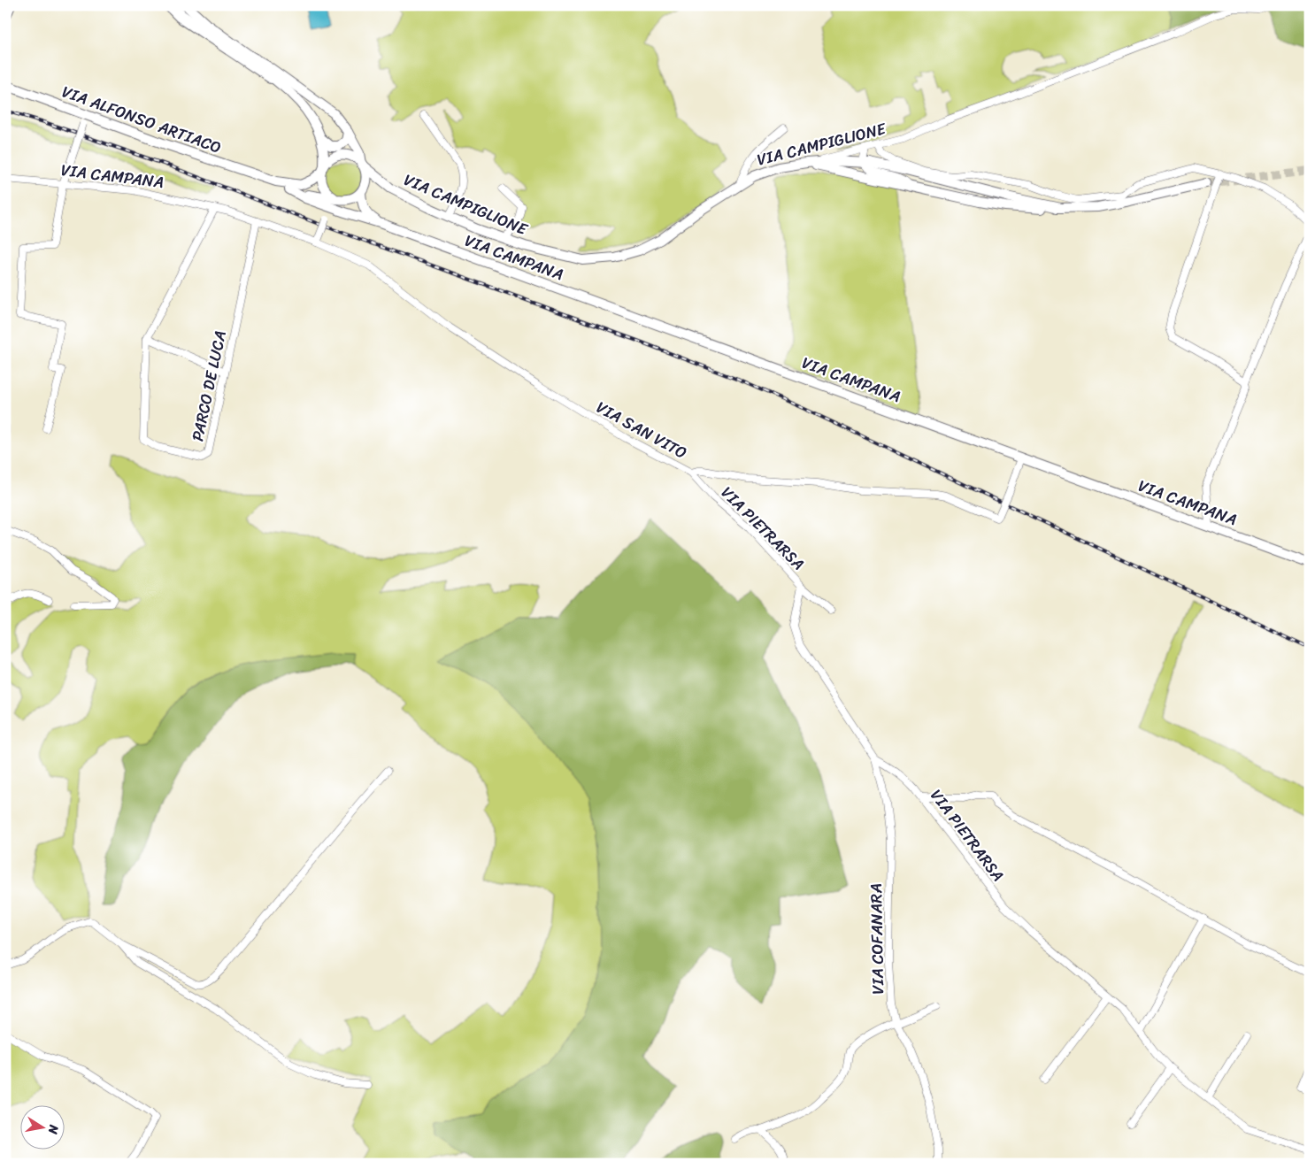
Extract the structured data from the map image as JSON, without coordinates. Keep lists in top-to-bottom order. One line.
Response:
{"streets":{"main road":["VIA ALFONSO ARTIACO","VIA CAMPIGLIONE","VIA CAMPANA"],"street":["PARCO DE LUCA","VIA SAN VITO","VIA PIETRARSA","VIA COFANARA"]},"crossings":[["VIA CAMPIGLIONE","VIA CAMPANA"],["VIA CAMPANA","PARCO DE LUCA"],["VIA CAMPANA","VIA SAN VITO"],["PARCO DE LUCA","VIA SAN VITO"],["VIA SAN VITO","VIA PIETRARSA"],["VIA PIETRARSA","VIA COFANARA"]],"north":"right"}
